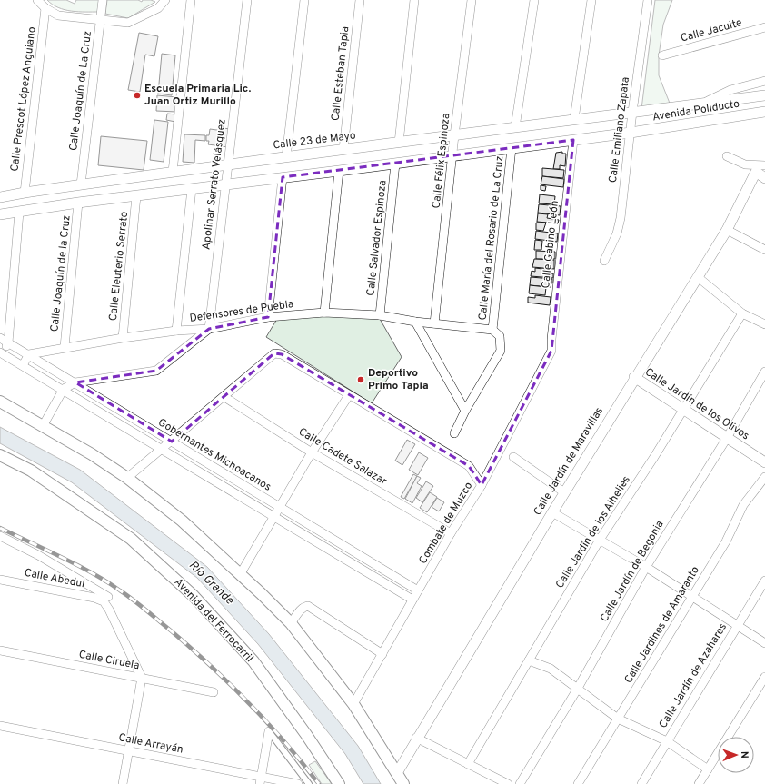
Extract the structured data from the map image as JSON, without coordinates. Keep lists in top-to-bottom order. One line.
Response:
{"streets":{"main road":["Avenida del Ferrocarril"],"street":["Calle Jacuite","Calle Esteban Tapia","Calle Joaquín de La Cruz","Calle Prescot López Anguiano","Avenida Poliducto","Calle Emiliano Zapata","Calle 23 de Mayo","Calle Félix Espinoza","Apolinar Serrato Velásquez","Calle Salvador Espinoza","Calle María del Rosario de La Cruz","Calle Gabino León","Calle Eleuterio Serrato","Calle Joaquín de la Cruz","Defensores de Puebla","Calle Jardín de los Olivos","Gobernantes Michoacanos","Calle Cadete Salazar","Calle Jardín de Maravillas","Combate de Muzco","Calle Jardín de los Alhelies","Calle Jardín de Begonia","Calle Abedul","Calle Jardines de Amaranto","Calle Ciruela","Calle Jardín de Azahares","Calle Arrayán"]},"crossings":[["Calle Esteban Tapia","Calle 23 de Mayo"],["Calle Joaquín de La Cruz","Calle 23 de Mayo"],["Calle Prescot López Anguiano","Calle 23 de Mayo"],["Avenida Poliducto","Calle Emiliano Zapata"],["Avenida Poliducto","Calle 23 de Mayo"],["Calle Emiliano Zapata","Calle 23 de Mayo"],["Calle 23 de Mayo","Calle Félix Espinoza"],["Calle 23 de Mayo","Apolinar Serrato Velásquez"],["Calle Félix Espinoza","Defensores de Puebla"],["Apolinar Serrato Velásquez","Defensores de Puebla"],["Calle Salvador Espinoza","Defensores de Puebla"],["Calle María del Rosario de La Cruz","Defensores de Puebla"],["Calle Gabino León","Combate de Muzco"],["Calle Eleuterio Serrato","Defensores de Puebla"],["Calle Joaquín de la Cruz","Defensores de Puebla"],["Defensores de Puebla","Gobernantes Michoacanos"],["Calle Jardín de los Olivos","Calle Jardín de Maravillas"],["Calle Jardín de los Olivos","Calle Jardín de los Alhelies"],["Calle Jardín de los Olivos","Calle Jardín de Begonia"],["Gobernantes Michoacanos","Combate de Muzco"],["Calle Cadete Salazar","Combate de Muzco"]],"water":["Río Grande"],"places":["Escuela Primaria Lic. Juan Ortiz Murillo","Deportivo Primo Tapia"],"north":"right"}
